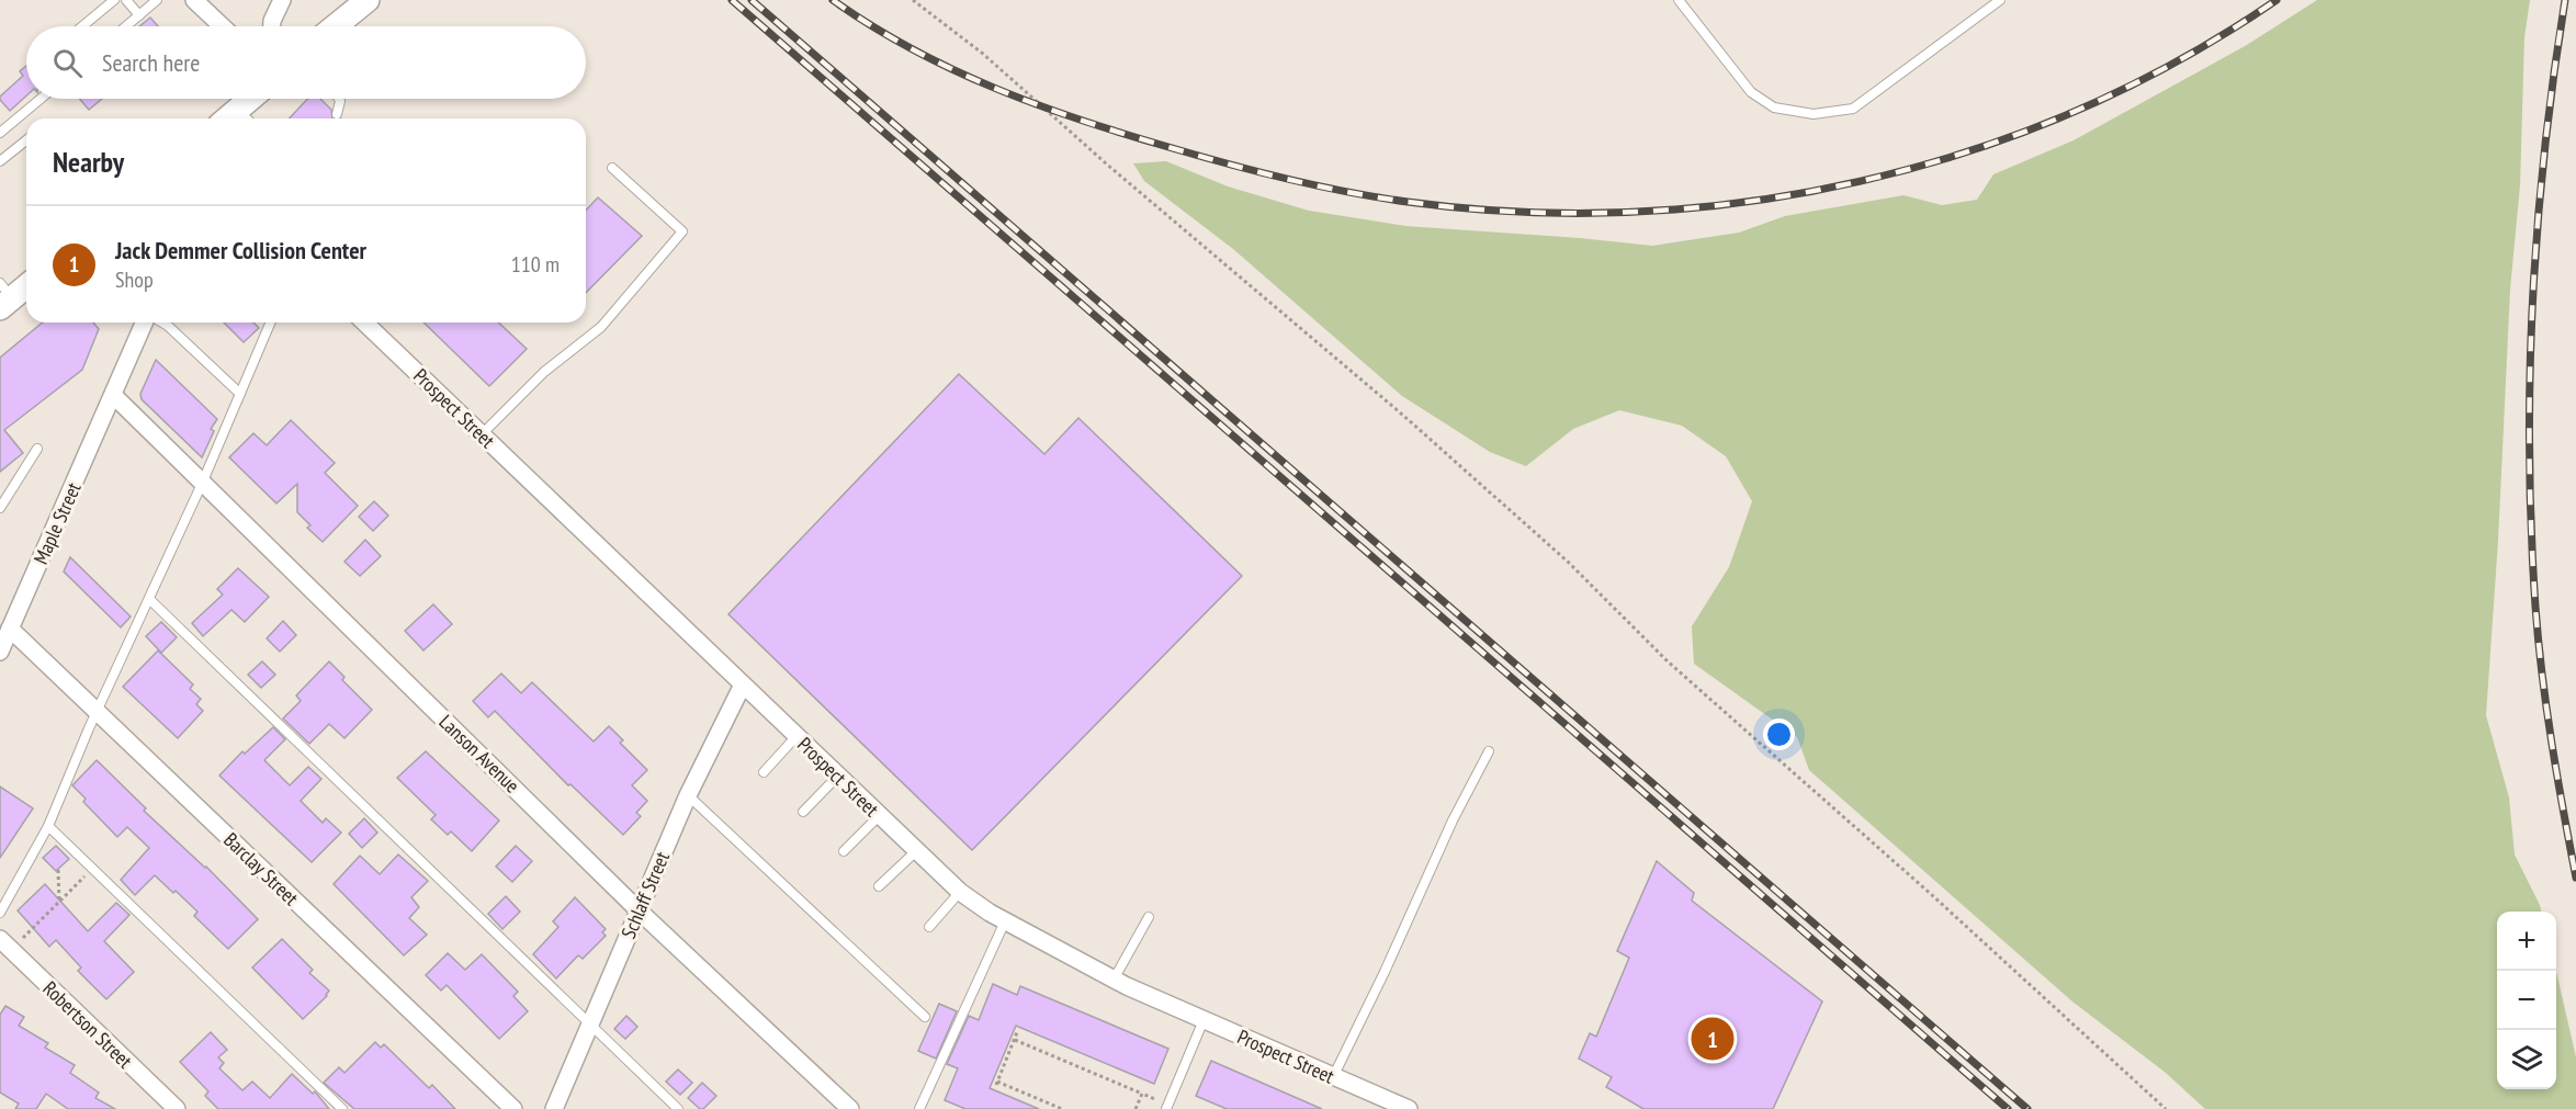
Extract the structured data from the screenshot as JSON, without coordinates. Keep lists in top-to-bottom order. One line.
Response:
{"streets":{"street":["Prospect Street","Maple Street","Lanson Avenue","Barclay Street","Schlaff Street","Robertson Street"]},"crossings":[["Prospect Street","Schlaff Street"],["Maple Street","Lanson Avenue"],["Maple Street","Barclay Street"],["Lanson Avenue","Schlaff Street"]],"page":{"search":"Search here","heading":"Nearby","list":[{"mark":"1","name":"Jack Demmer Collision Center","note":"Shop","value":"110 m"}],"map_buttons":["+","−"],"pins":"1"}}
